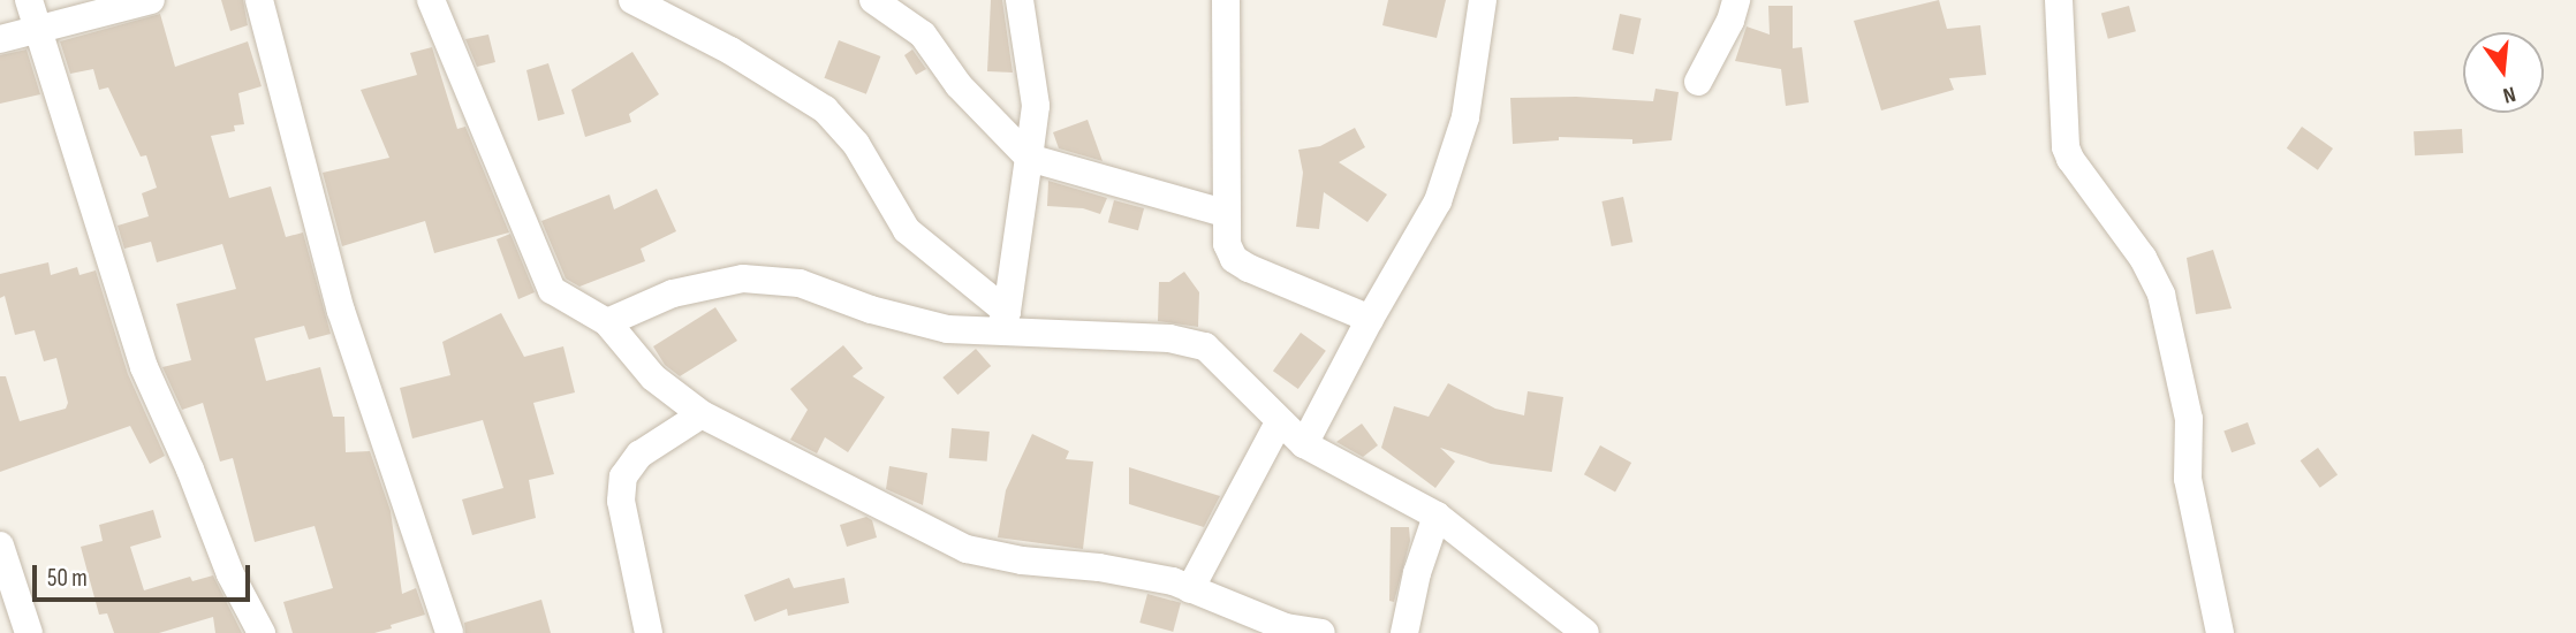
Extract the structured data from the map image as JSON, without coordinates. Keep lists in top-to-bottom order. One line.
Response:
{"scale_bar":"50 m","north":"bottom"}
